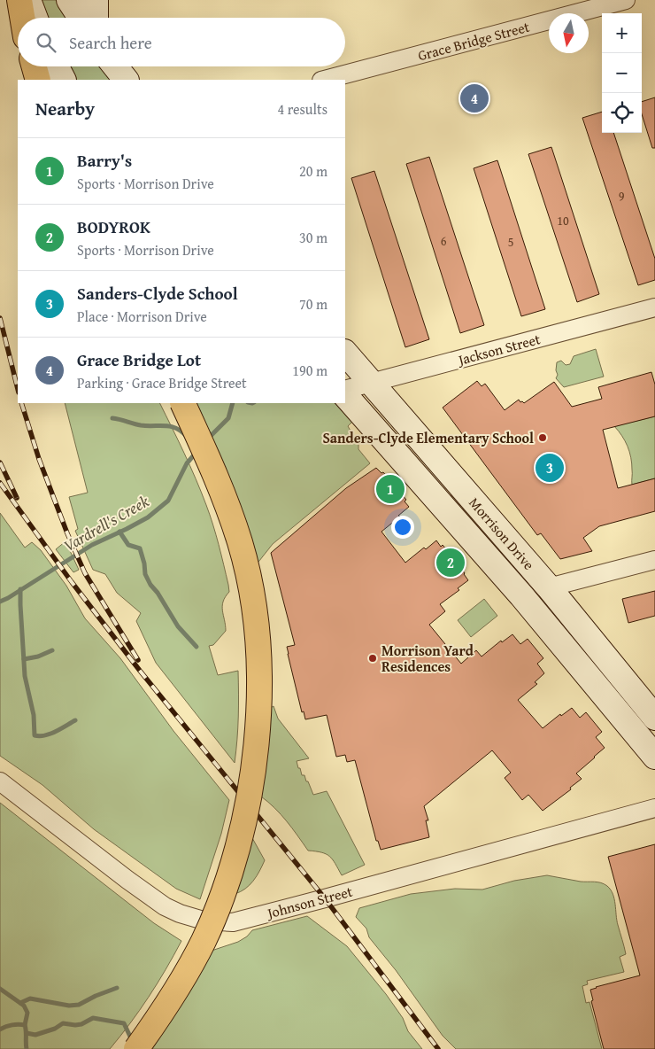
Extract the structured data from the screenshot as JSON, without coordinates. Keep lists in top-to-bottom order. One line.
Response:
{"streets":{"main road":["Morrison Drive"],"street":["Grace Bridge Street","Jackson Street","Johnson Street"]},"crossings":[["Jackson Street","Morrison Drive"]],"water":["Vardrell's Creek"],"places":["Sanders-Clyde Elementary School","Morrison Yard Residences"],"house_numbers":["9","10","6","5"],"north":"bottom","page":{"map_buttons":["+","−"],"search":"Search here","heading":["Nearby","4 results"],"pins":["4","3","1","2"],"list":[{"mark":"1","name":"Barry's","note":"Sports · Morrison Drive","value":"20 m"},{"mark":"2","name":"BODYROK","note":"Sports · Morrison Drive","value":"30 m"},{"mark":"3","name":"Sanders-Clyde School","note":"Place · Morrison Drive","value":"70 m"},{"mark":"4","name":"Grace Bridge Lot","note":"Parking · Grace Bridge Street","value":"190 m"}]}}
